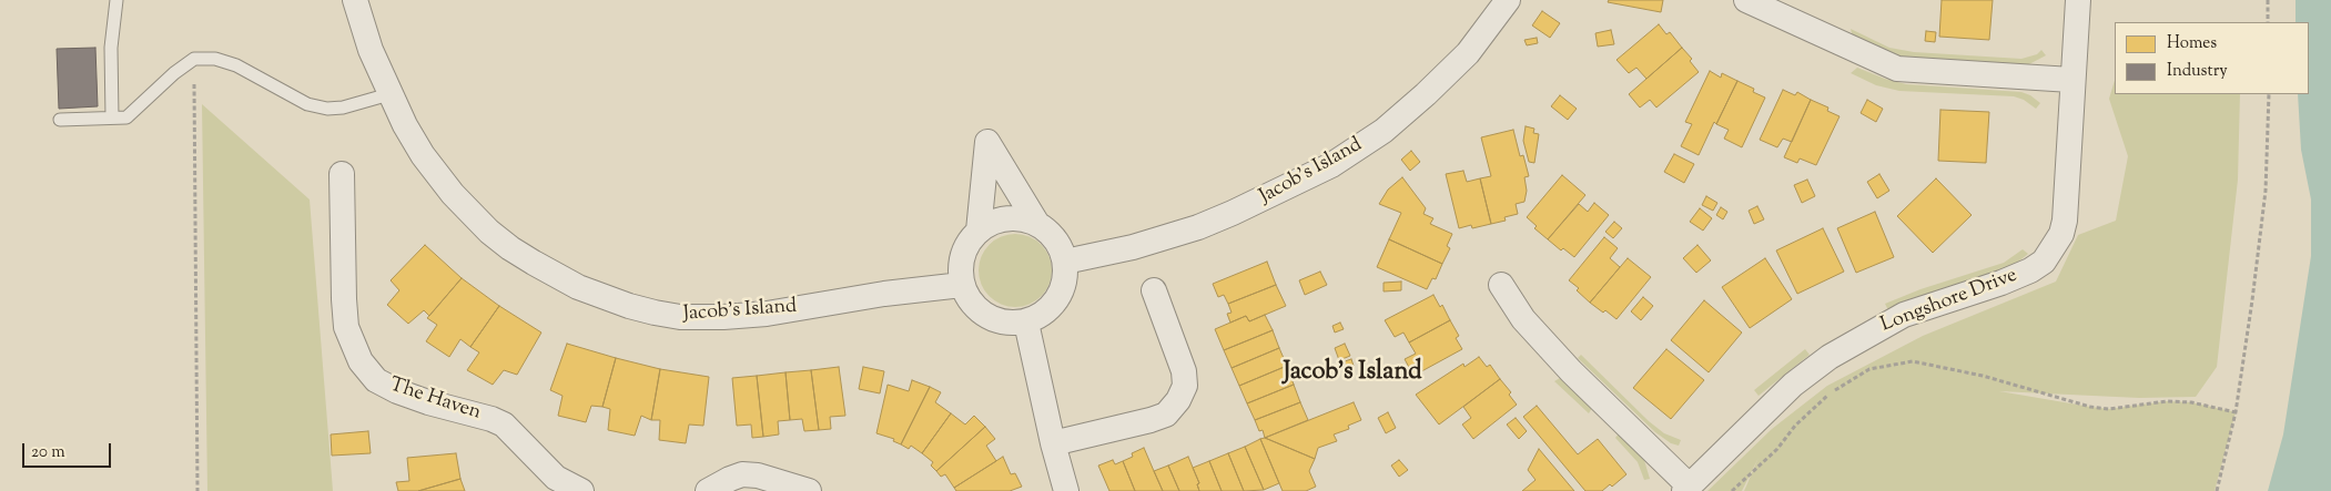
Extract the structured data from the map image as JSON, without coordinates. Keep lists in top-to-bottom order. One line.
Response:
{"streets":{"street":["Jacob's Island","Longshore Drive","The Haven"]},"districts":["Jacob's Island"],"legend":["Homes","Industry"],"scale_bar":"20 m"}
